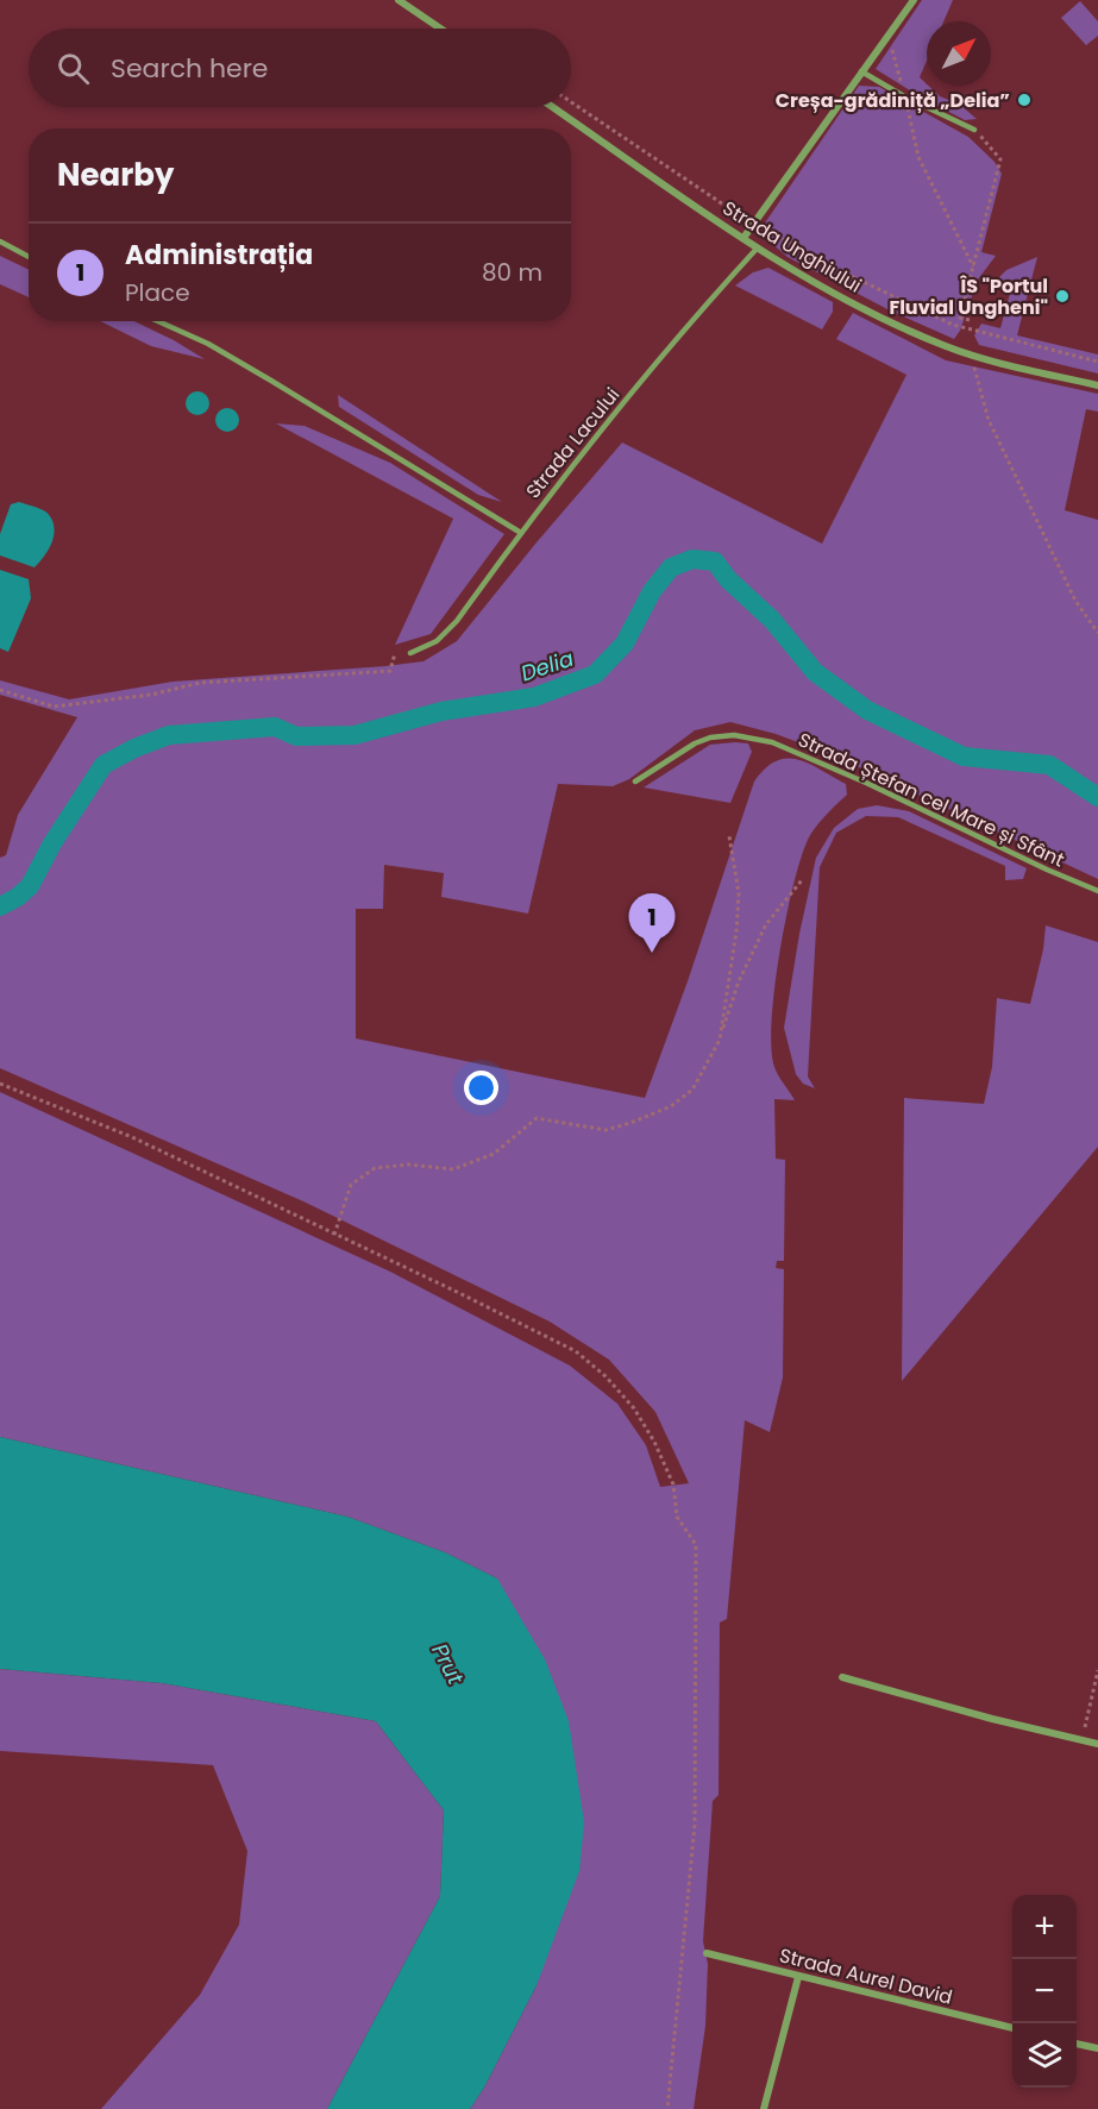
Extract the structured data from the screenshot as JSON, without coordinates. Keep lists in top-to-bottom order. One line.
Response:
{"streets":{"street":["Strada Unghiului","Strada Aurel David"],"lane":["Strada Lacului","Strada Ștefan cel Mare și Sfânt"]},"crossings":[["Strada Unghiului","Strada Lacului"]],"water":["Delia","Prut"],"places":["Creșa-grădiniță „Delia”","ÎS \"Portul Fluvial Ungheni\""],"north":"top right","page":{"search":"Search here","heading":"Nearby","list":[{"mark":"1","name":"Administrația","note":"Place","value":"80 m"}],"pins":"1","map_buttons":["+","−"]}}
